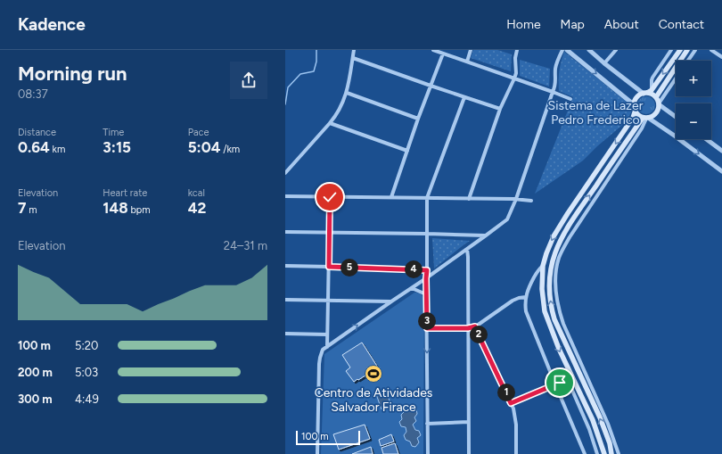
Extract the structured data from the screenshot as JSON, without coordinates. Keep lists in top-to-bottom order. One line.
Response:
{"parks":["Sistema de Lazer Pedro Frederico"],"places":{"sports":["Centro de Atividades Salvador Firace"]},"scale_bar":"100 m","page":{"header":"Kadence","nav":["Home","Map","About","Contact"],"heading":["Morning run","08:37"],"map_buttons":["+","−"],"stats":[["Distance","0.64 km"],["Time","3:15"],["Pace","5:04 /km"],["Elevation","7 m"],["Heart rate","148 bpm"],["kcal","42"]],"chart":["Elevation","24–31 m"],"pins":["5","4","3","2","1"],"list":[{"name":"100 m","note":"5:20"},{"name":"200 m","note":"5:03"},{"name":"300 m","note":"4:49"}],"scale":"100 m"}}
